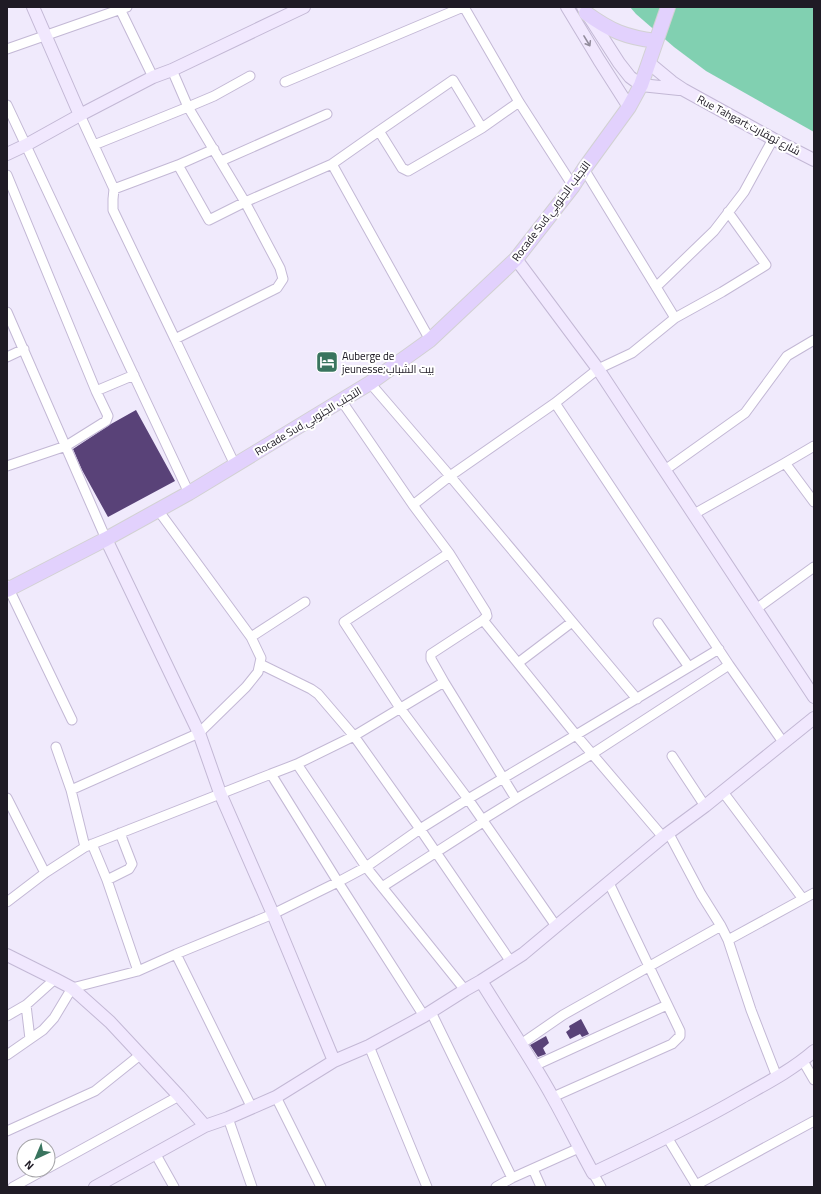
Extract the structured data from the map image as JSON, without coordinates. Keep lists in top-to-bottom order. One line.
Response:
{"streets":{"main road":["Rocade Sud,التجنب الجنوبي"],"street":["Rue Tahgart;شارع تهقارت"]},"crossings":[["Rue Tahgart;شارع تهقارت","Rocade Sud,التجنب الجنوبي"]],"places":{"hotel":["Auberge de jeunesse;بيت الشباب"]},"north":"bottom left"}
